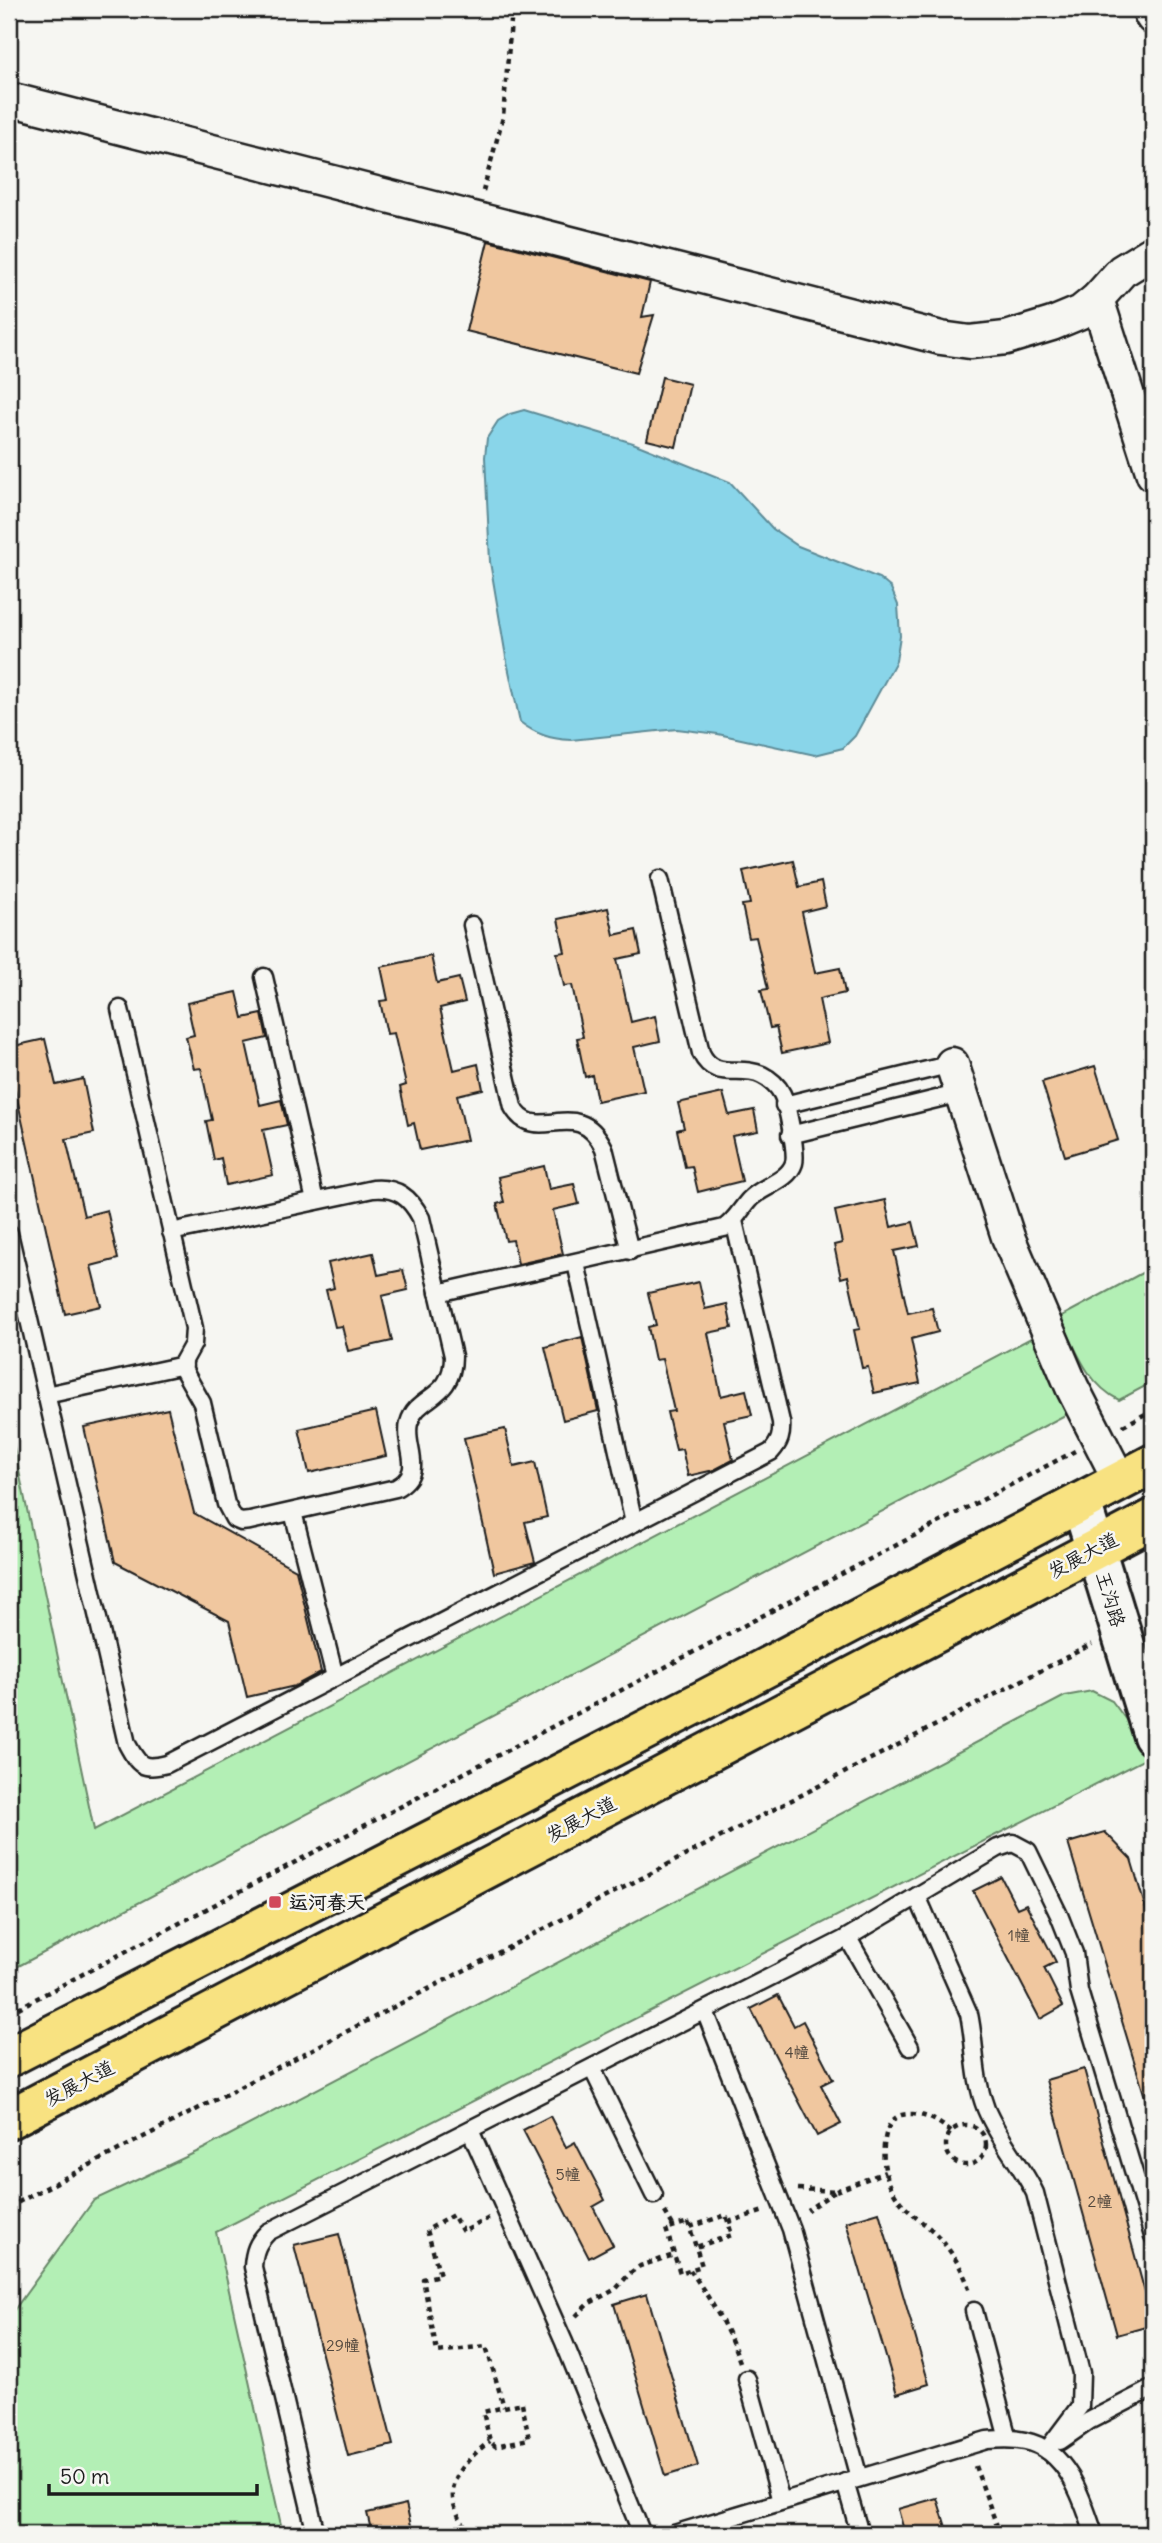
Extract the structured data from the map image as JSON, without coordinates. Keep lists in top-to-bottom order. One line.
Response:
{"streets":{"main road":["发展大道"],"street":["王沟路"]},"crossings":[["发展大道","王沟路"]],"places":{"transit":["运河春天"]},"house_numbers":["1幢","4幢","5幢","2幢","29幢"],"scale_bar":"50 m"}
